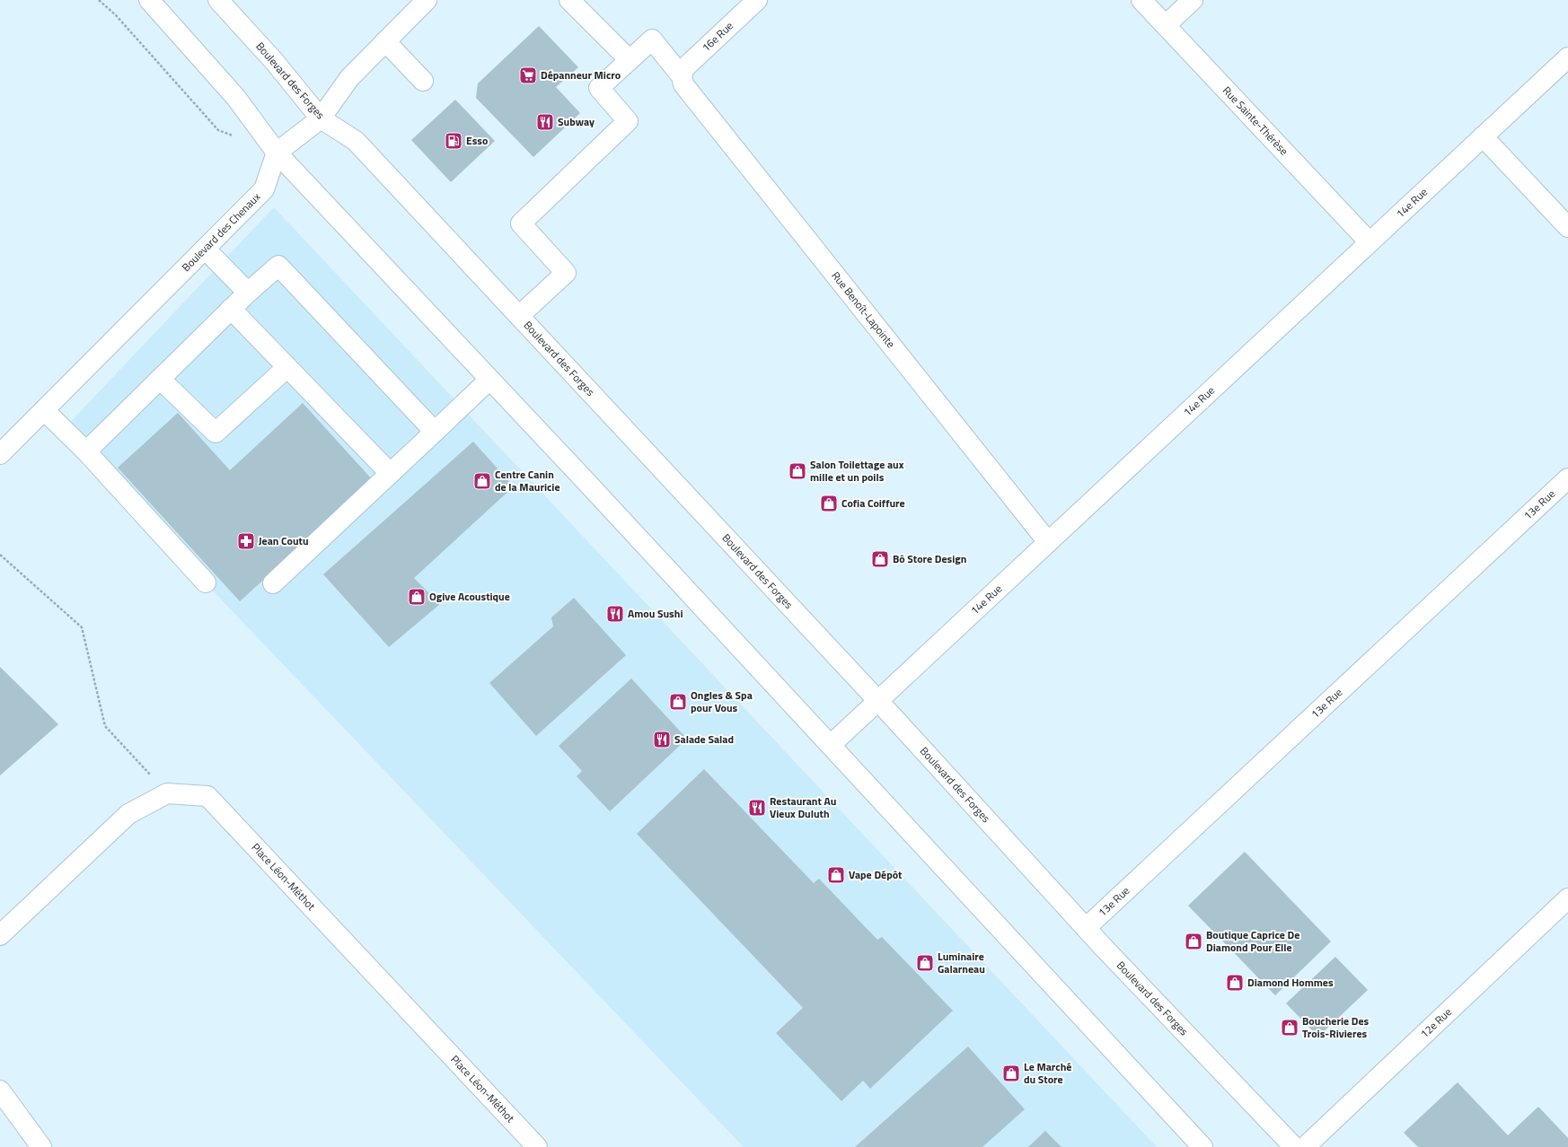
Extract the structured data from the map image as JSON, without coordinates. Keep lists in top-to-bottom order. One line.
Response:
{"streets":{"street":["16e Rue","Boulevard des Forges","Rue Sainte-Thérèse","14e Rue","Boulevard des Chenaux","Rue Benoît-Lapointe","13e Rue","Place Léon-Méthot","12e Rue"]},"crossings":[["16e Rue","Rue Benoît-Lapointe"],["Boulevard des Forges","14e Rue"],["Boulevard des Forges","13e Rue"],["Rue Sainte-Thérèse","14e Rue"],["14e Rue","Rue Benoît-Lapointe"]],"places":{"supermarket":["Dépanneur Micro"],"restaurant":["Subway","Amou Sushi","Salade Salad","Restaurant Au Vieux Duluth"],"fuel station":["Esso"],"shop":["Salon Toilettage aux mille et un poils","Centre Canin de la Mauricie","Cofia Coiffure","Bô Store Design","Ogive Acoustique","Ongles & Spa pour Vous","Vape Dépôt","Boutique Caprice De Diamond Pour Elle","Luminaire Galarneau","Diamond Hommes","Boucherie Des Trois-Rivieres","Le Marché du Store"],"pharmacy":["Jean Coutu"]}}
